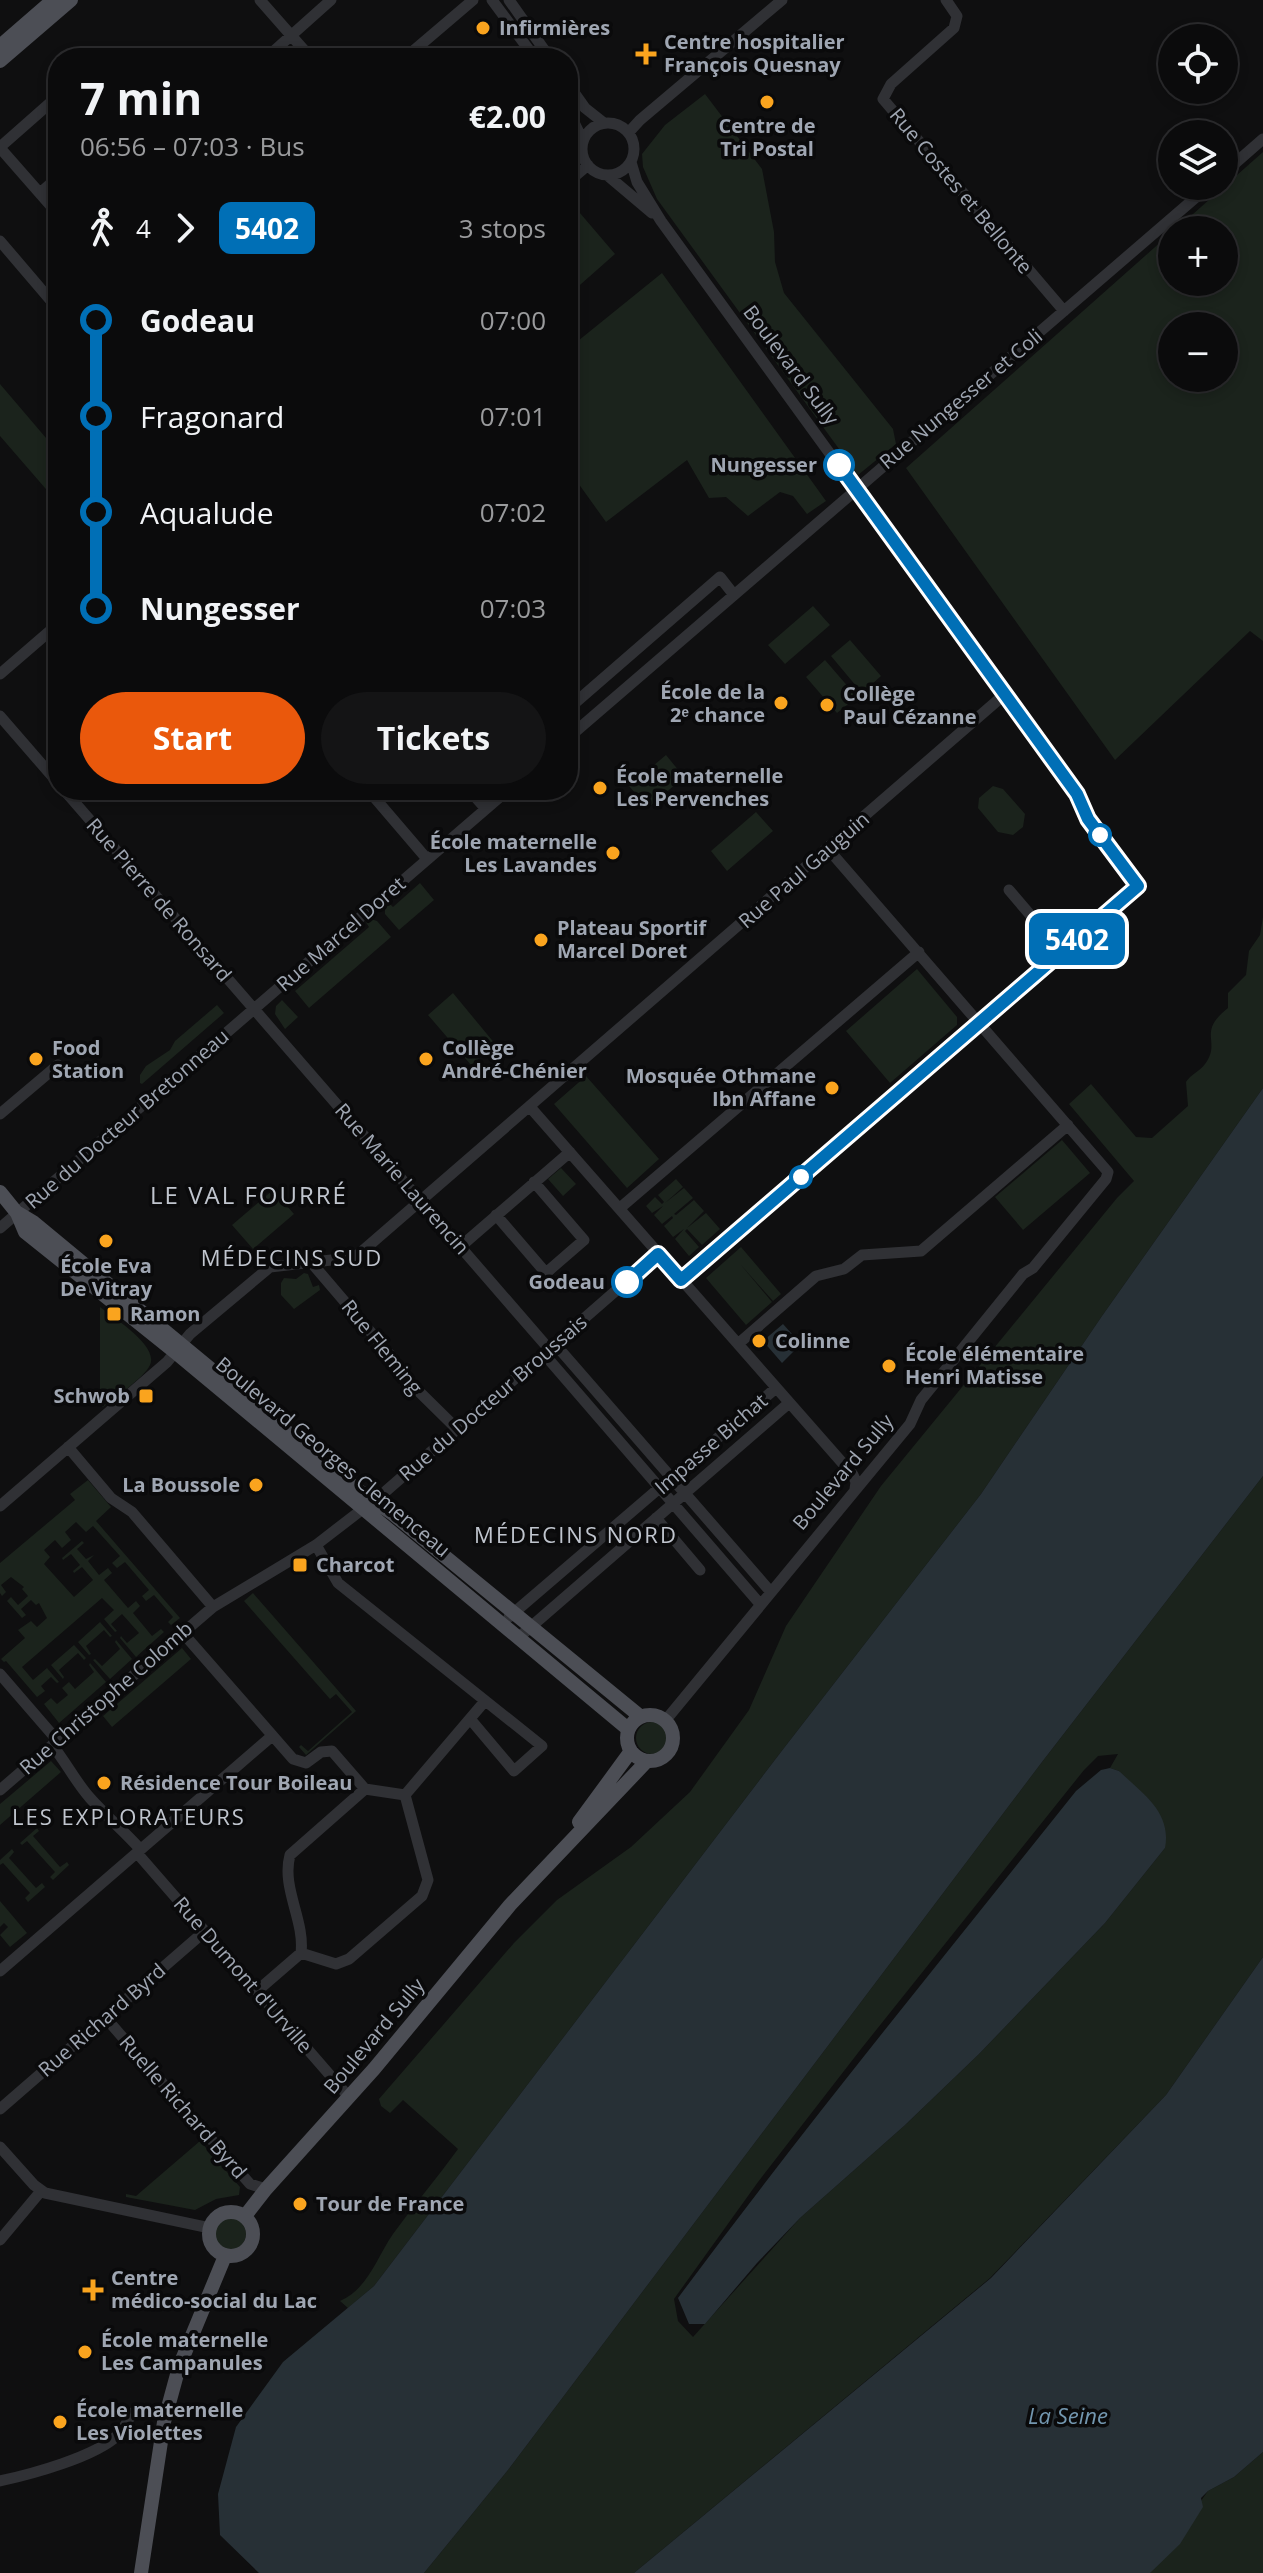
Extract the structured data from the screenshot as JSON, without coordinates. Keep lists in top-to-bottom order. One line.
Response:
{"streets":{"main road":["Boulevard Sully","Boulevard Georges Clemenceau"],"street":["Rue Costes et Bellonte","Rue Nungesser et Coli","Rue Paul Gauguin","Rue Pierre de Ronsard","Rue Marcel Doret","Rue du Docteur Bretonneau","Rue Marie Laurencin","Rue Fleming","Rue du Docteur Broussais","Impasse Bichat","Rue Christophe Colomb","Rue Dumont d'Urville","Rue Richard Byrd","Ruelle Richard Byrd"]},"crossings":[["Rue Costes et Bellonte","Rue Nungesser et Coli"],["Boulevard Sully","Rue Nungesser et Coli"],["Boulevard Sully","Rue Paul Gauguin"],["Boulevard Sully","Boulevard Georges Clemenceau"],["Boulevard Sully","Rue Dumont d'Urville"],["Boulevard Sully","Ruelle Richard Byrd"],["Rue Paul Gauguin","Rue Marie Laurencin"],["Rue Paul Gauguin","Rue Fleming"],["Rue Paul Gauguin","Boulevard Georges Clemenceau"],["Rue Pierre de Ronsard","Rue Marcel Doret"],["Rue Pierre de Ronsard","Rue du Docteur Bretonneau"],["Rue Pierre de Ronsard","Rue Marie Laurencin"],["Rue Marcel Doret","Rue du Docteur Bretonneau"],["Rue Marcel Doret","Rue Marie Laurencin"],["Rue du Docteur Bretonneau","Rue Marie Laurencin"],["Rue du Docteur Bretonneau","Boulevard Georges Clemenceau"],["Rue Marie Laurencin","Rue du Docteur Broussais"],["Rue Fleming","Rue du Docteur Broussais"],["Rue du Docteur Broussais","Boulevard Georges Clemenceau"],["Rue du Docteur Broussais","Rue Christophe Colomb"],["Impasse Bichat","Boulevard Georges Clemenceau"],["Rue Christophe Colomb","Rue Dumont d'Urville"],["Rue Dumont d'Urville","Rue Richard Byrd"],["Rue Richard Byrd","Ruelle Richard Byrd"]],"districts":["LE VAL FOURRÉ","MÉDECINS SUD","MÉDECINS NORD","LES EXPLORATEURS"],"water":["La Seine"],"places":{"other":["Infirmières","Centre de Tri Postal","Nungesser","École de la 2ᵉ chance","Collège Paul Cézanne","École maternelle Les Pervenches","École maternelle Les Lavandes","Plateau Sportif Marcel Doret","Food Station","Collège André-Chénier","Mosquée Othmane Ibn Affane","École Eva De Vitray","Godeau","Colinne","École élémentaire Henri Matisse","La Boussole","Résidence Tour Boileau","Tour de France","École maternelle Les Campanules","École maternelle Les Violettes"],"health":["Centre hospitalier François Quesnay","Centre médico-social du Lac"],"transit":["Ramon","Schwob","Charcot"]},"lines":["bus line 5402"],"page":{"on_map":"5402","map_buttons":["+","−"],"heading":["7 min","06:56 – 07:03 · Bus","€2.00"],"legs":["4","5402","3 stops"],"list":[{"name":"Godeau","value":"07:00"},{"name":"Fragonard","value":"07:01"},{"name":"Aqualude","value":"07:02"},{"name":"Nungesser","value":"07:03"}],"buttons":["Start","Tickets"]}}
